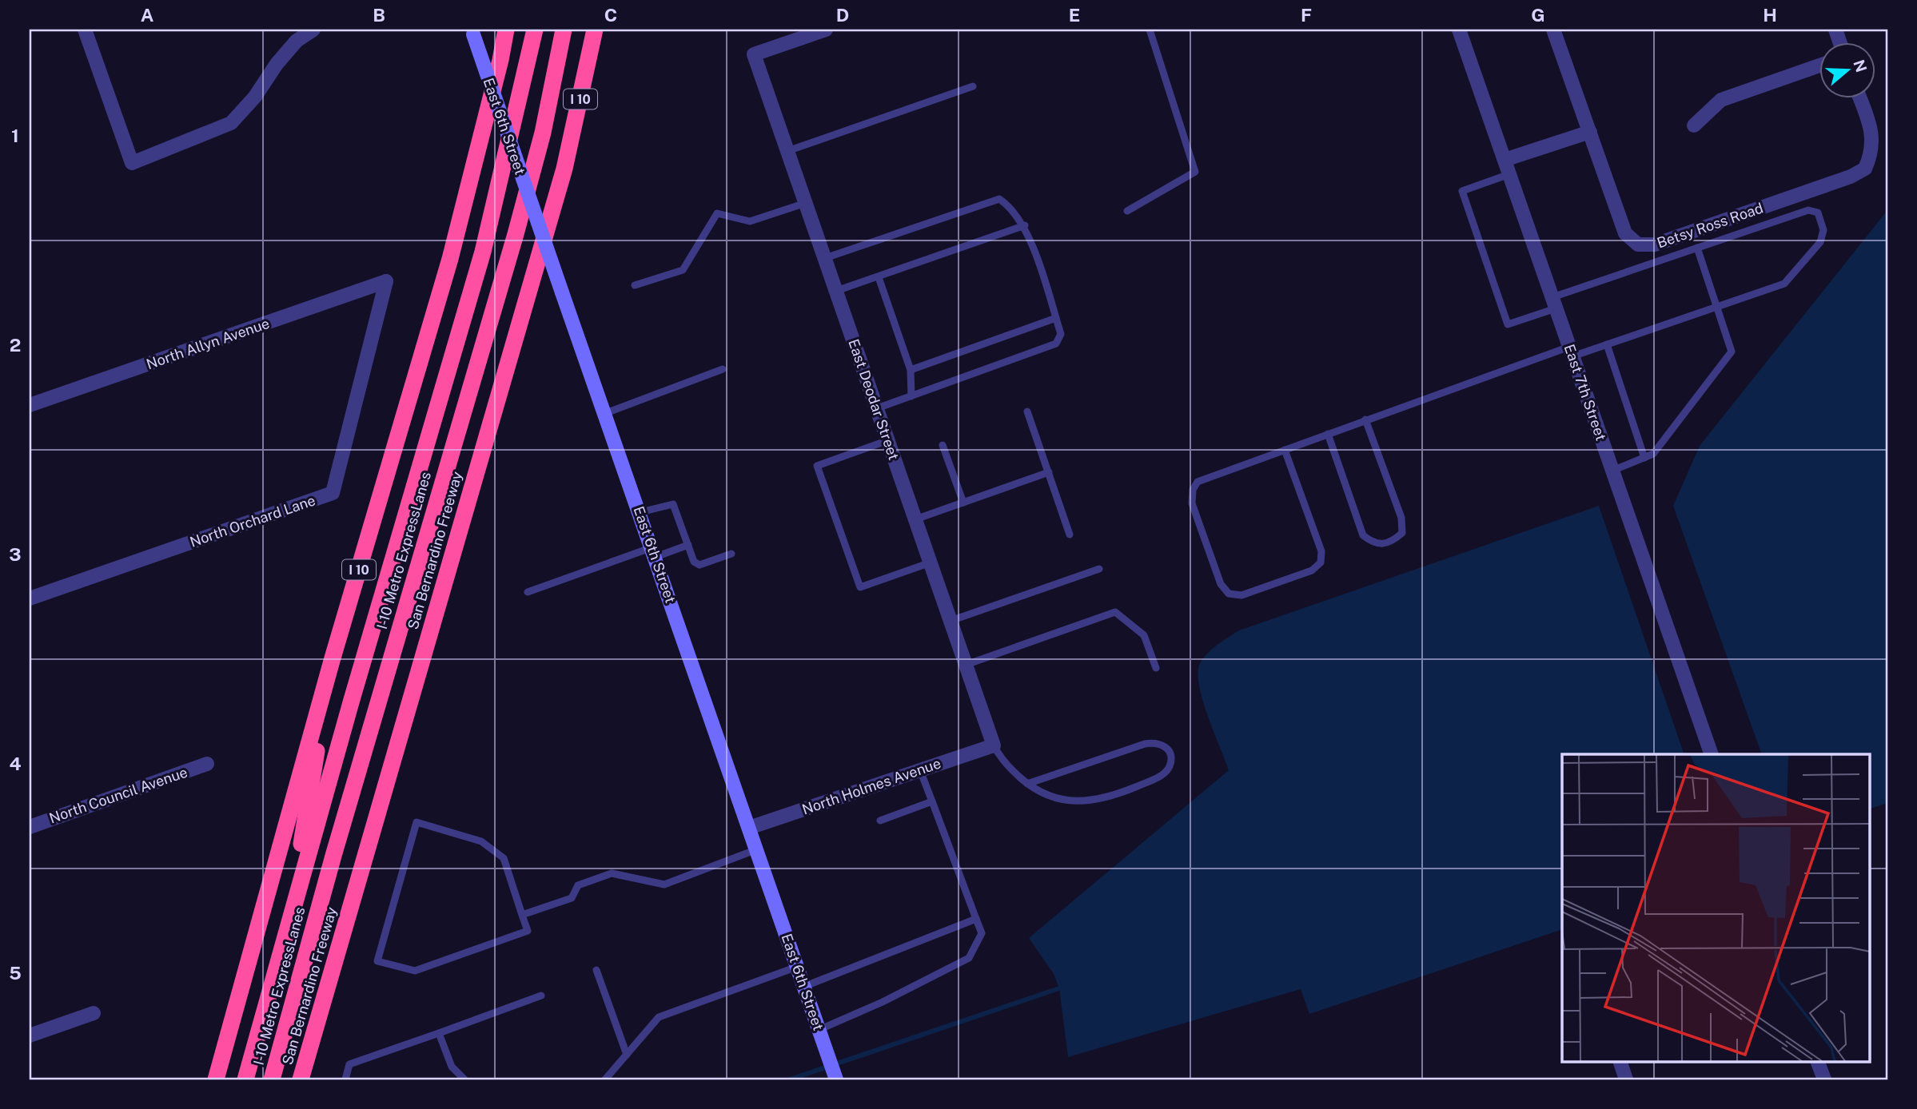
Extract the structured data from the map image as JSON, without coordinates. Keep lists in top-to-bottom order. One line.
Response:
{"streets":{"highway":["I 10","I-10 Metro ExpressLanes","San Bernardino Freeway"],"main road":["East 6th Street"],"street":["Betsy Ross Road","North Allyn Avenue","East 7th Street","East Deodar Street","North Orchard Lane","North Holmes Avenue","North Council Avenue"]},"crossings":[["East 6th Street","North Holmes Avenue"],["North Allyn Avenue","North Orchard Lane"],["East Deodar Street","North Holmes Avenue"]],"north":"right","grid":{"columns":["A","B","C","D","E","F","G","H"],"rows":["1","2","3","4","5"]}}
